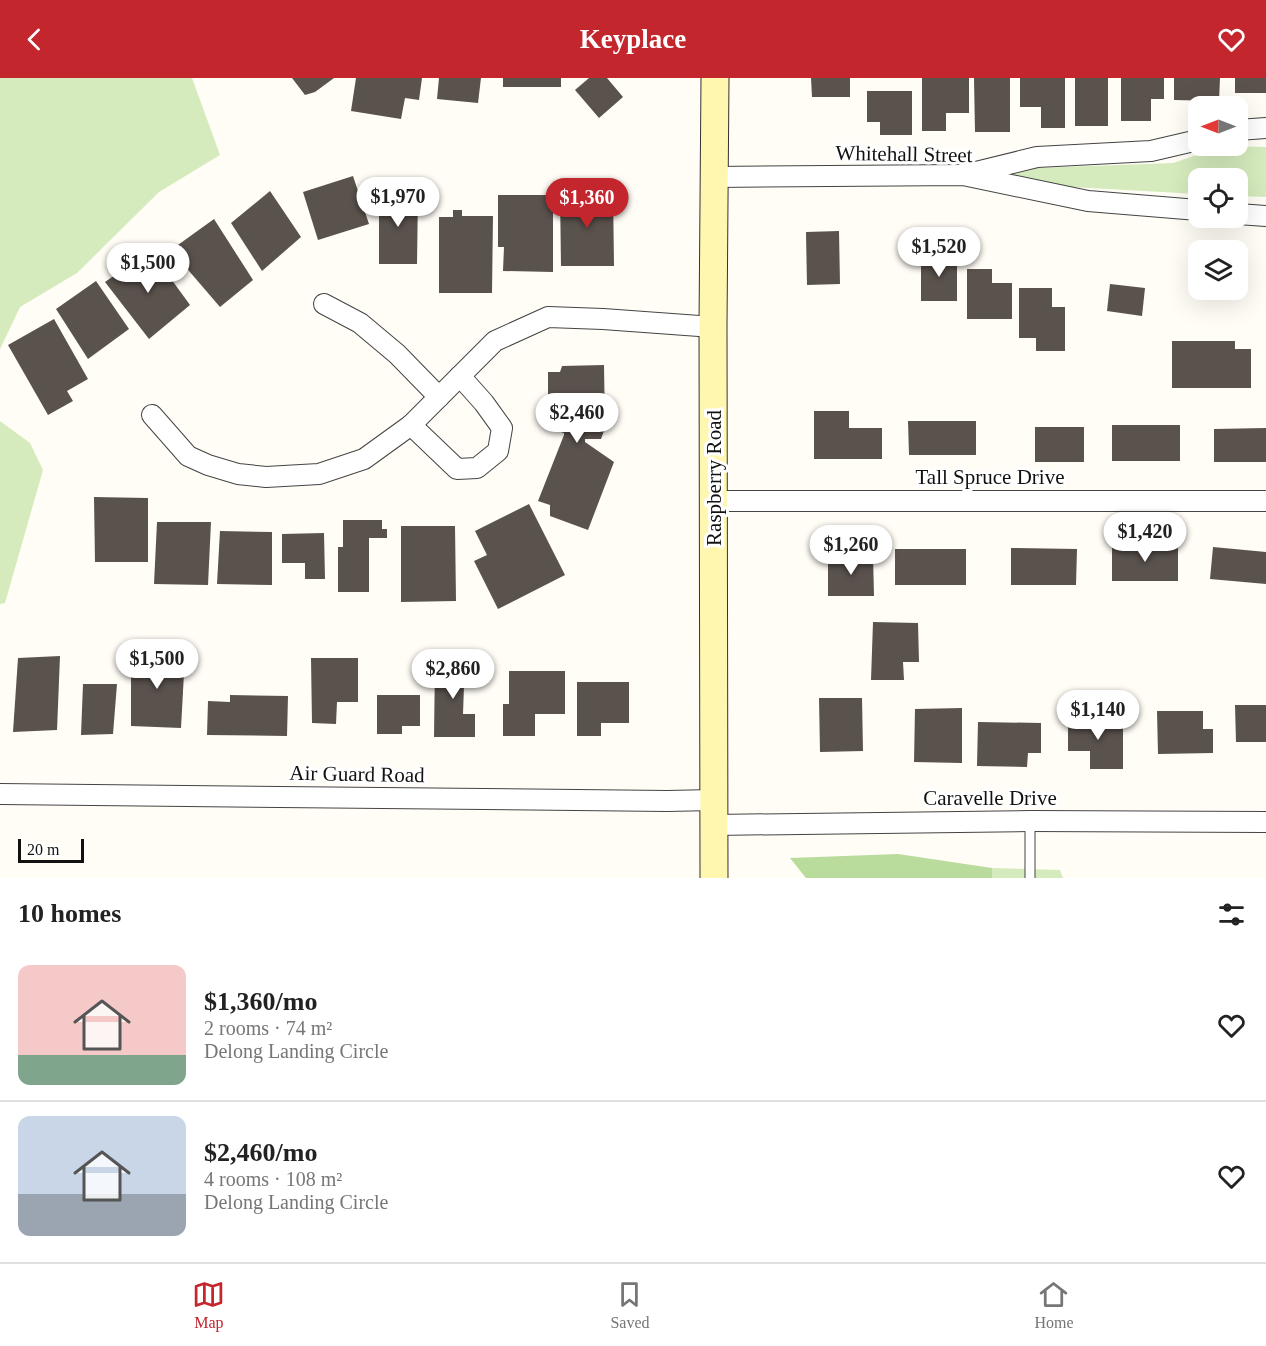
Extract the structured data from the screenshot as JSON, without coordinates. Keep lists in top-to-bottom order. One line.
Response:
{"streets":{"main road":["Raspberry Road"],"street":["Whitehall Street","Tall Spruce Drive","Air Guard Road","Caravelle Drive"]},"crossings":[["Whitehall Street","Raspberry Road"],["Tall Spruce Drive","Raspberry Road"],["Raspberry Road","Air Guard Road"],["Raspberry Road","Caravelle Drive"],["Air Guard Road","Caravelle Drive"]],"scale_bar":"20 m","north":"left","page":{"header":"Keyplace","price":["$1,970","$1,360","$1,520","$1,500","$2,460","$1,420","$1,260","$1,500","$2,860","$1,140"],"scale":"20 m","heading":"10 homes","list":[{"name":"$1,360/mo","note":"2 rooms · 74 m² · Delong Landing Circle"},{"name":"$2,460/mo","note":"4 rooms · 108 m² · Delong Landing Circle"}],"tabs":["Map","Saved","Home"]}}
